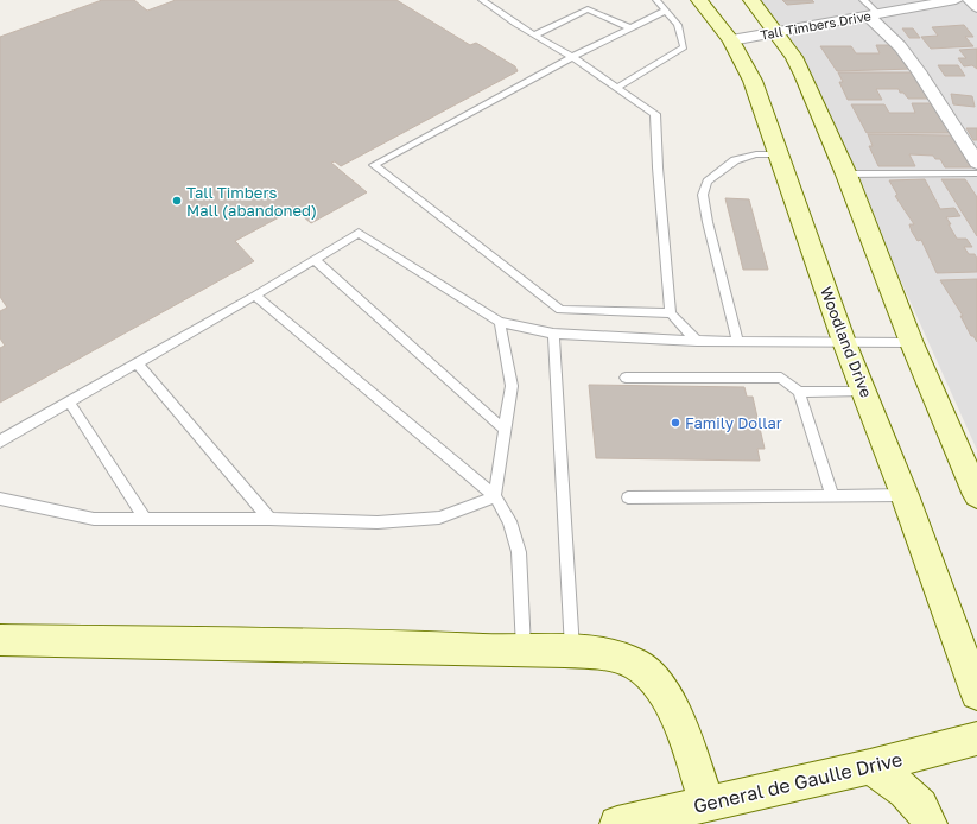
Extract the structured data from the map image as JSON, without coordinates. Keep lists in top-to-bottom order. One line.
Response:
{"streets":{"street":["Tall Timbers Drive","Woodland Drive","General de Gaulle Drive"]},"crossings":[["Tall Timbers Drive","Woodland Drive"]],"places":["Tall Timbers Mall (abandoned)","Family Dollar"]}
